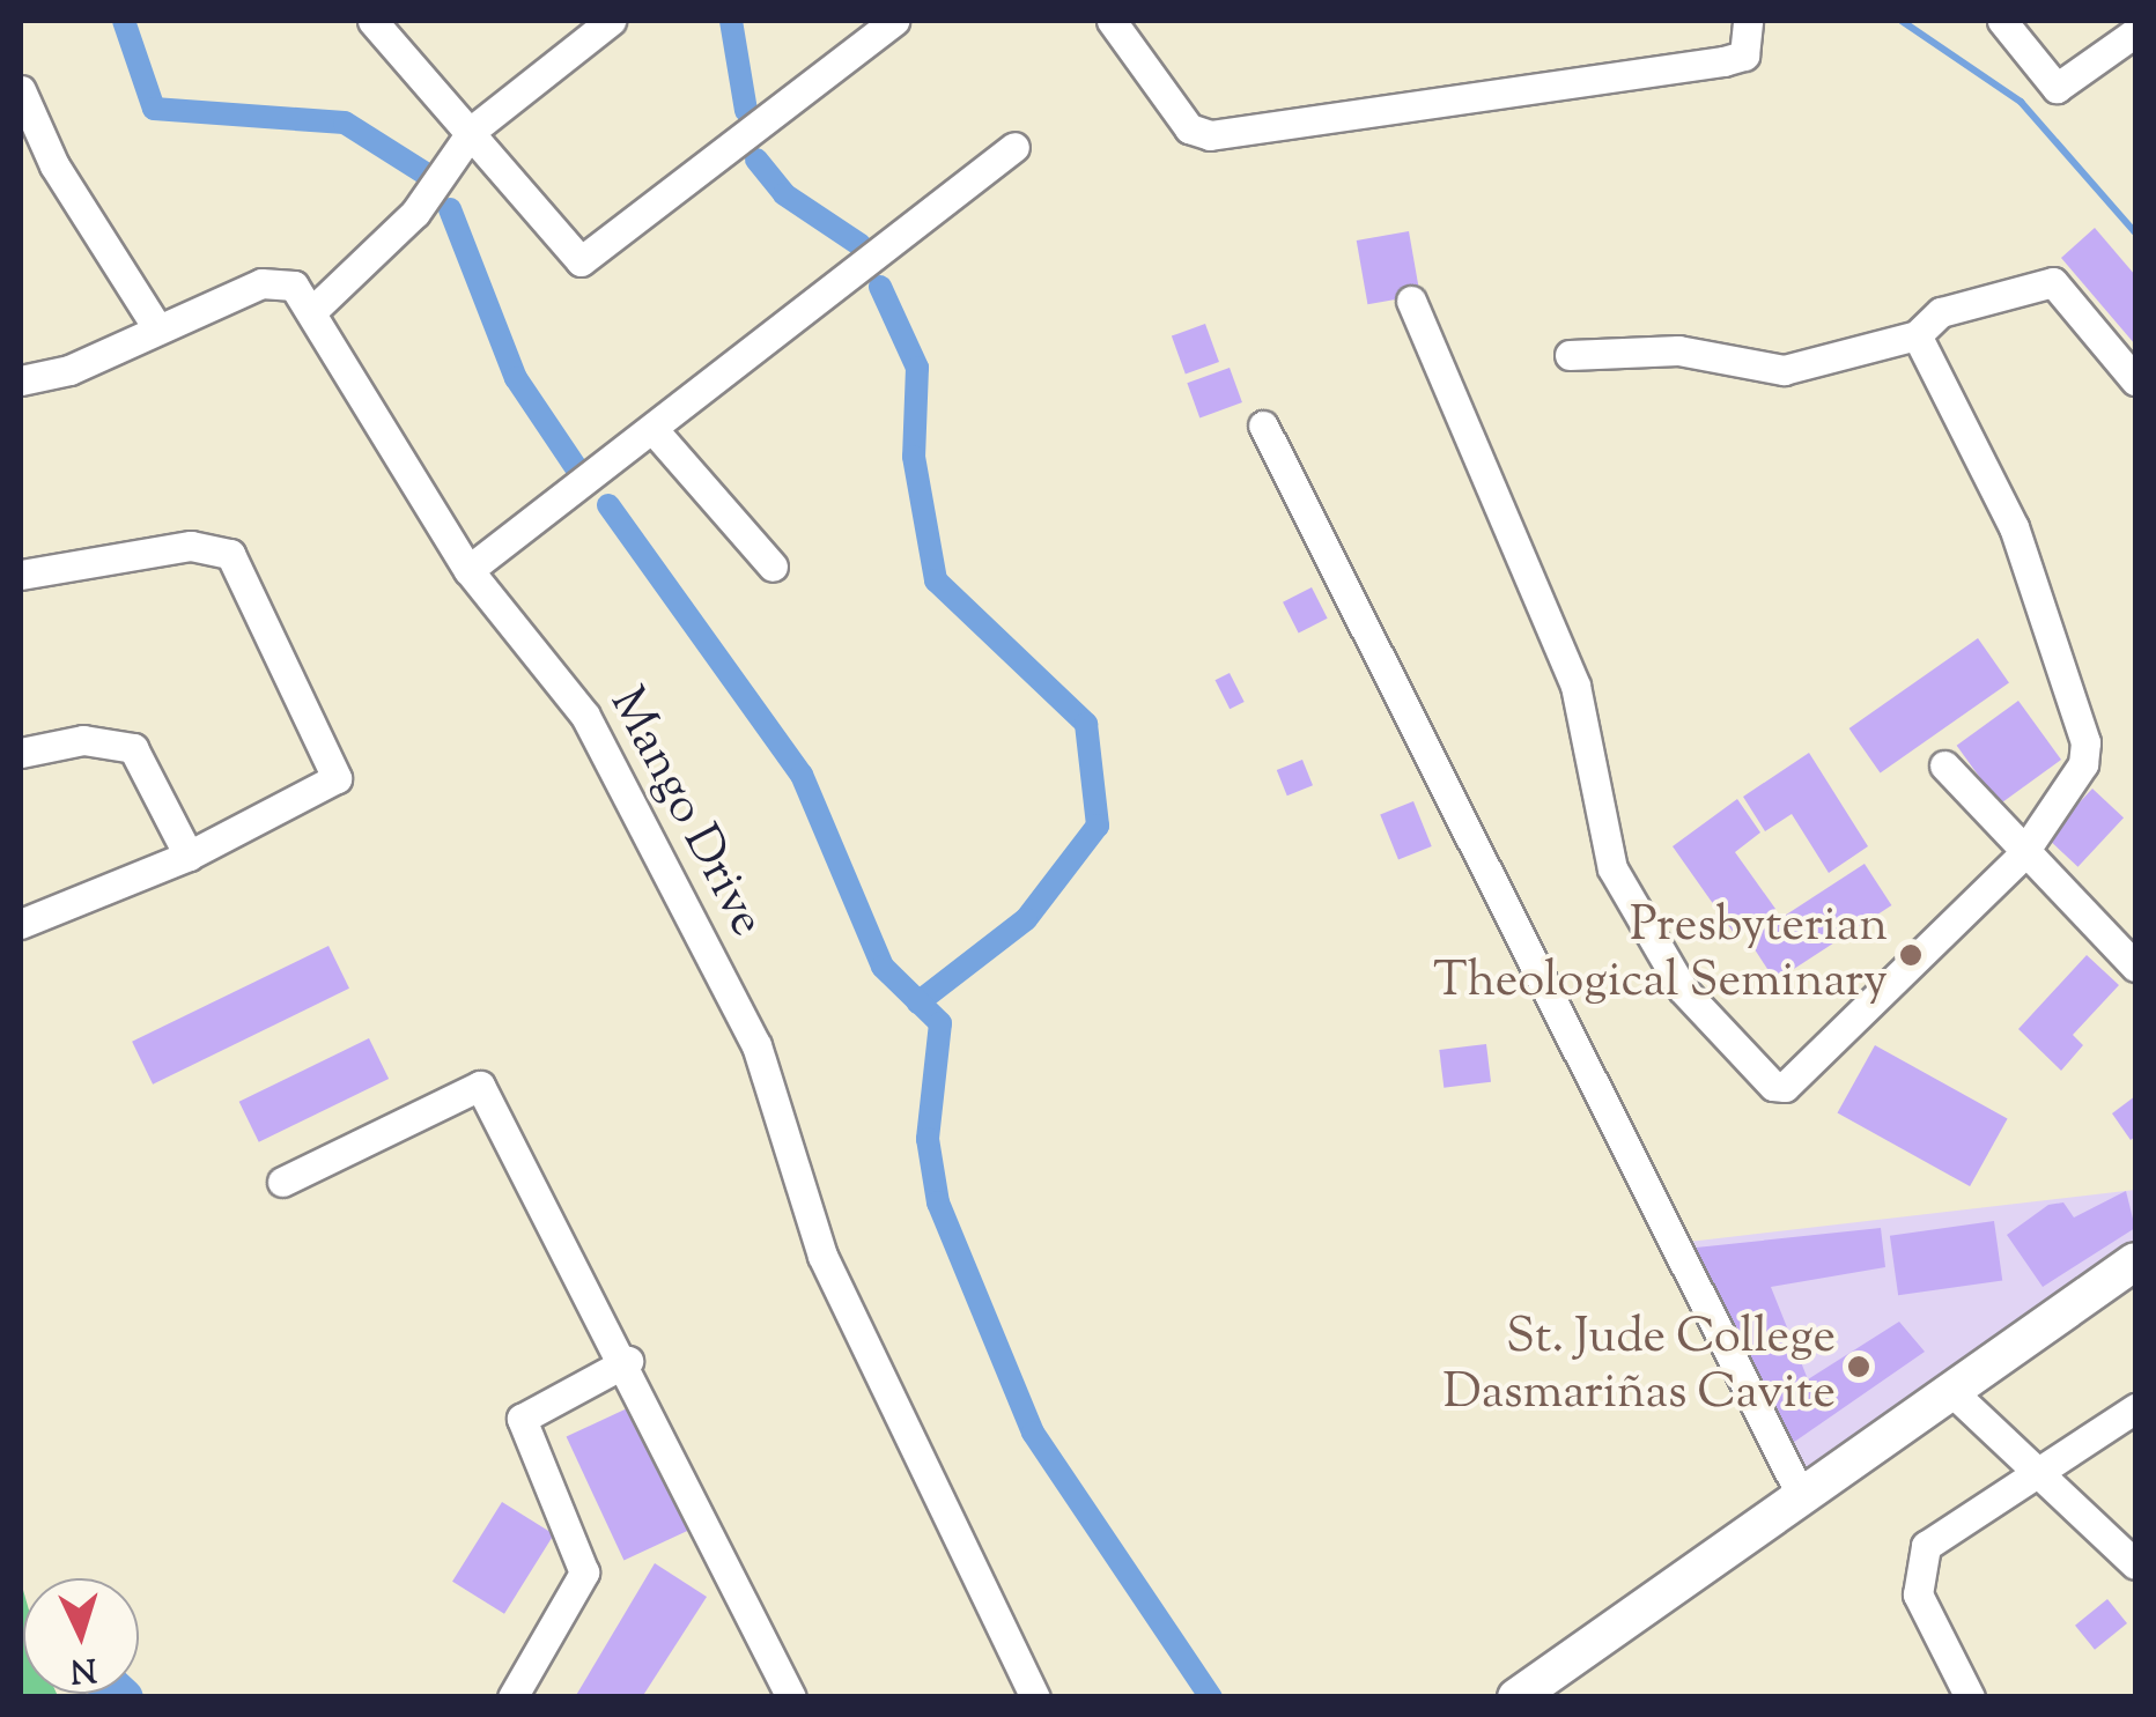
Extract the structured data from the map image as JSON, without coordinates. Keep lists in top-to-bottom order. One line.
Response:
{"streets":{"street":["Mango Drive"]},"places":["Presbyterian Theological Seminary","St. Jude College Dasmariñas Cavite"],"north":"bottom"}
